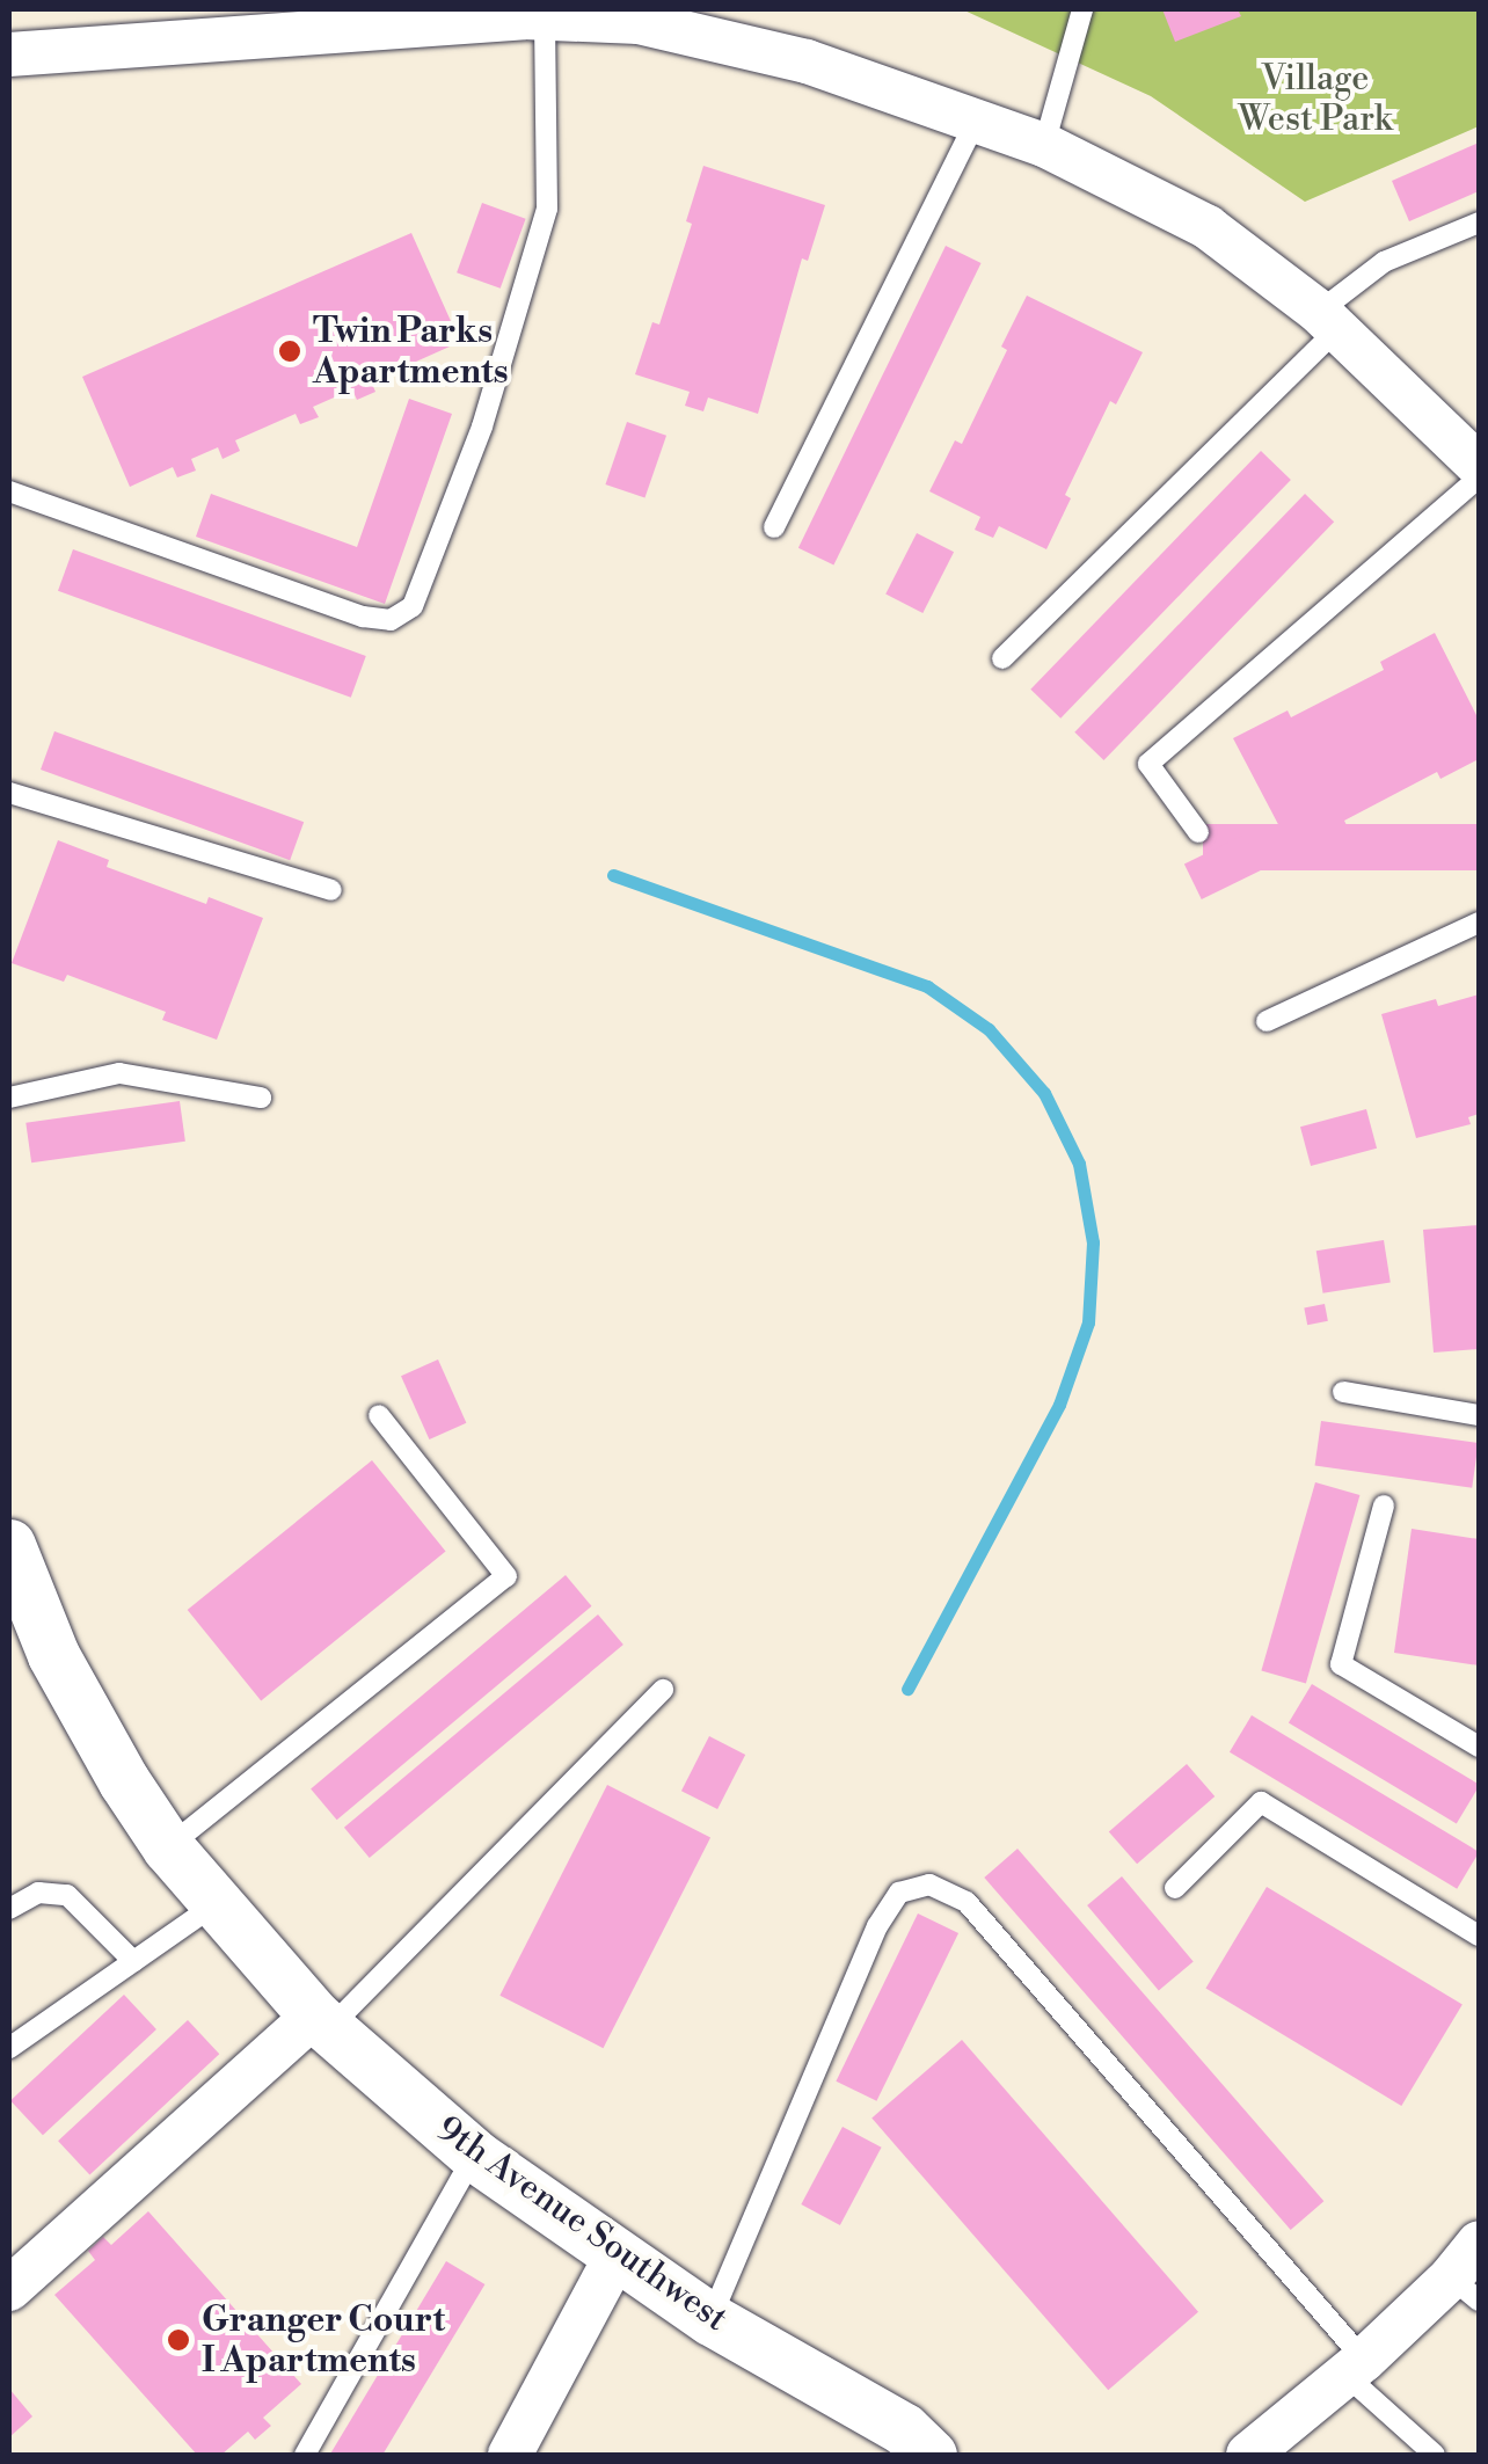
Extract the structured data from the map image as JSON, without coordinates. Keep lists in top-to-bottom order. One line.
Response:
{"streets":{"street":["9th Avenue Southwest"]},"parks":["Village West Park"],"places":["Twin Parks Apartments","Granger Court I Apartments"]}
